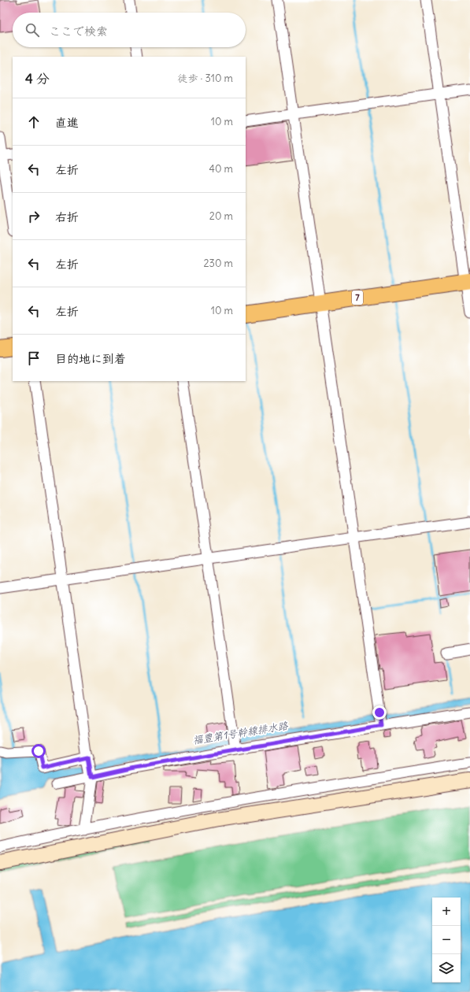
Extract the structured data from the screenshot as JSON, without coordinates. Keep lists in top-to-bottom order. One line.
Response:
{"streets":{"main road":["7"]},"water":["福豊第1号幹線排水路"],"page":{"search":"ここで検索","heading":["4 分","徒歩 · 310 m"],"list":[["直進","10 m"],["左折","40 m"],["右折","20 m"],["左折","230 m"],["左折","10 m"],"目的地に到着"],"map_buttons":["+","−"]}}
